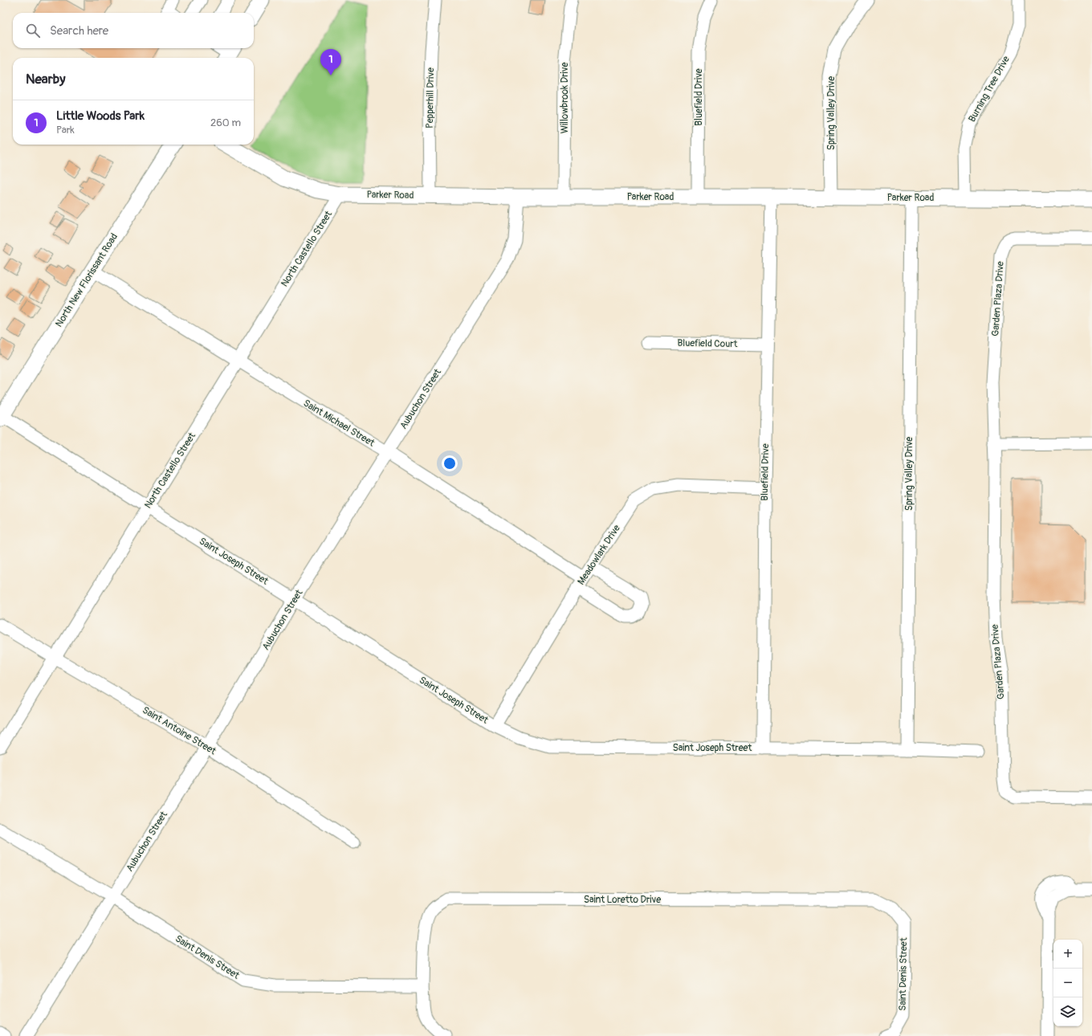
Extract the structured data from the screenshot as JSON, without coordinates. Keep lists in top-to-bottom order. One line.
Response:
{"streets":{"main road":["Parker Road","North New Florissant Road"],"street":["Burning Tree Drive","Bluefield Drive","Pepperhill Drive","Willowbrook Drive","Spring Valley Drive","North Castello Street","Garden Plaza Drive","Bluefield Court","Aubuchon Street","Saint Michael Street","Meadowlark Drive","Saint Joseph Street","Saint Antoine Street","Saint Loretto Drive","Saint Denis Street"]},"crossings":[["Burning Tree Drive","Parker Road"],["Bluefield Drive","Parker Road"],["Bluefield Drive","Bluefield Court"],["Bluefield Drive","Meadowlark Drive"],["Bluefield Drive","Saint Joseph Street"],["Pepperhill Drive","Parker Road"],["Willowbrook Drive","Parker Road"],["Spring Valley Drive","Parker Road"],["Spring Valley Drive","Saint Joseph Street"],["Parker Road","North Castello Street"],["Parker Road","Aubuchon Street"],["North Castello Street","Saint Michael Street"],["North Castello Street","Saint Joseph Street"],["North Castello Street","Saint Antoine Street"],["North New Florissant Road","Saint Michael Street"],["North New Florissant Road","Saint Joseph Street"],["Aubuchon Street","Saint Michael Street"],["Aubuchon Street","Saint Joseph Street"],["Aubuchon Street","Saint Antoine Street"],["Aubuchon Street","Saint Denis Street"],["Saint Michael Street","Meadowlark Drive"],["Meadowlark Drive","Saint Joseph Street"],["Saint Loretto Drive","Saint Denis Street"]],"page":{"search":"Search here","pins":"1","heading":"Nearby","list":[{"mark":"1","name":"Little Woods Park","note":"Park","value":"260 m"}],"map_buttons":["+","−"]}}
